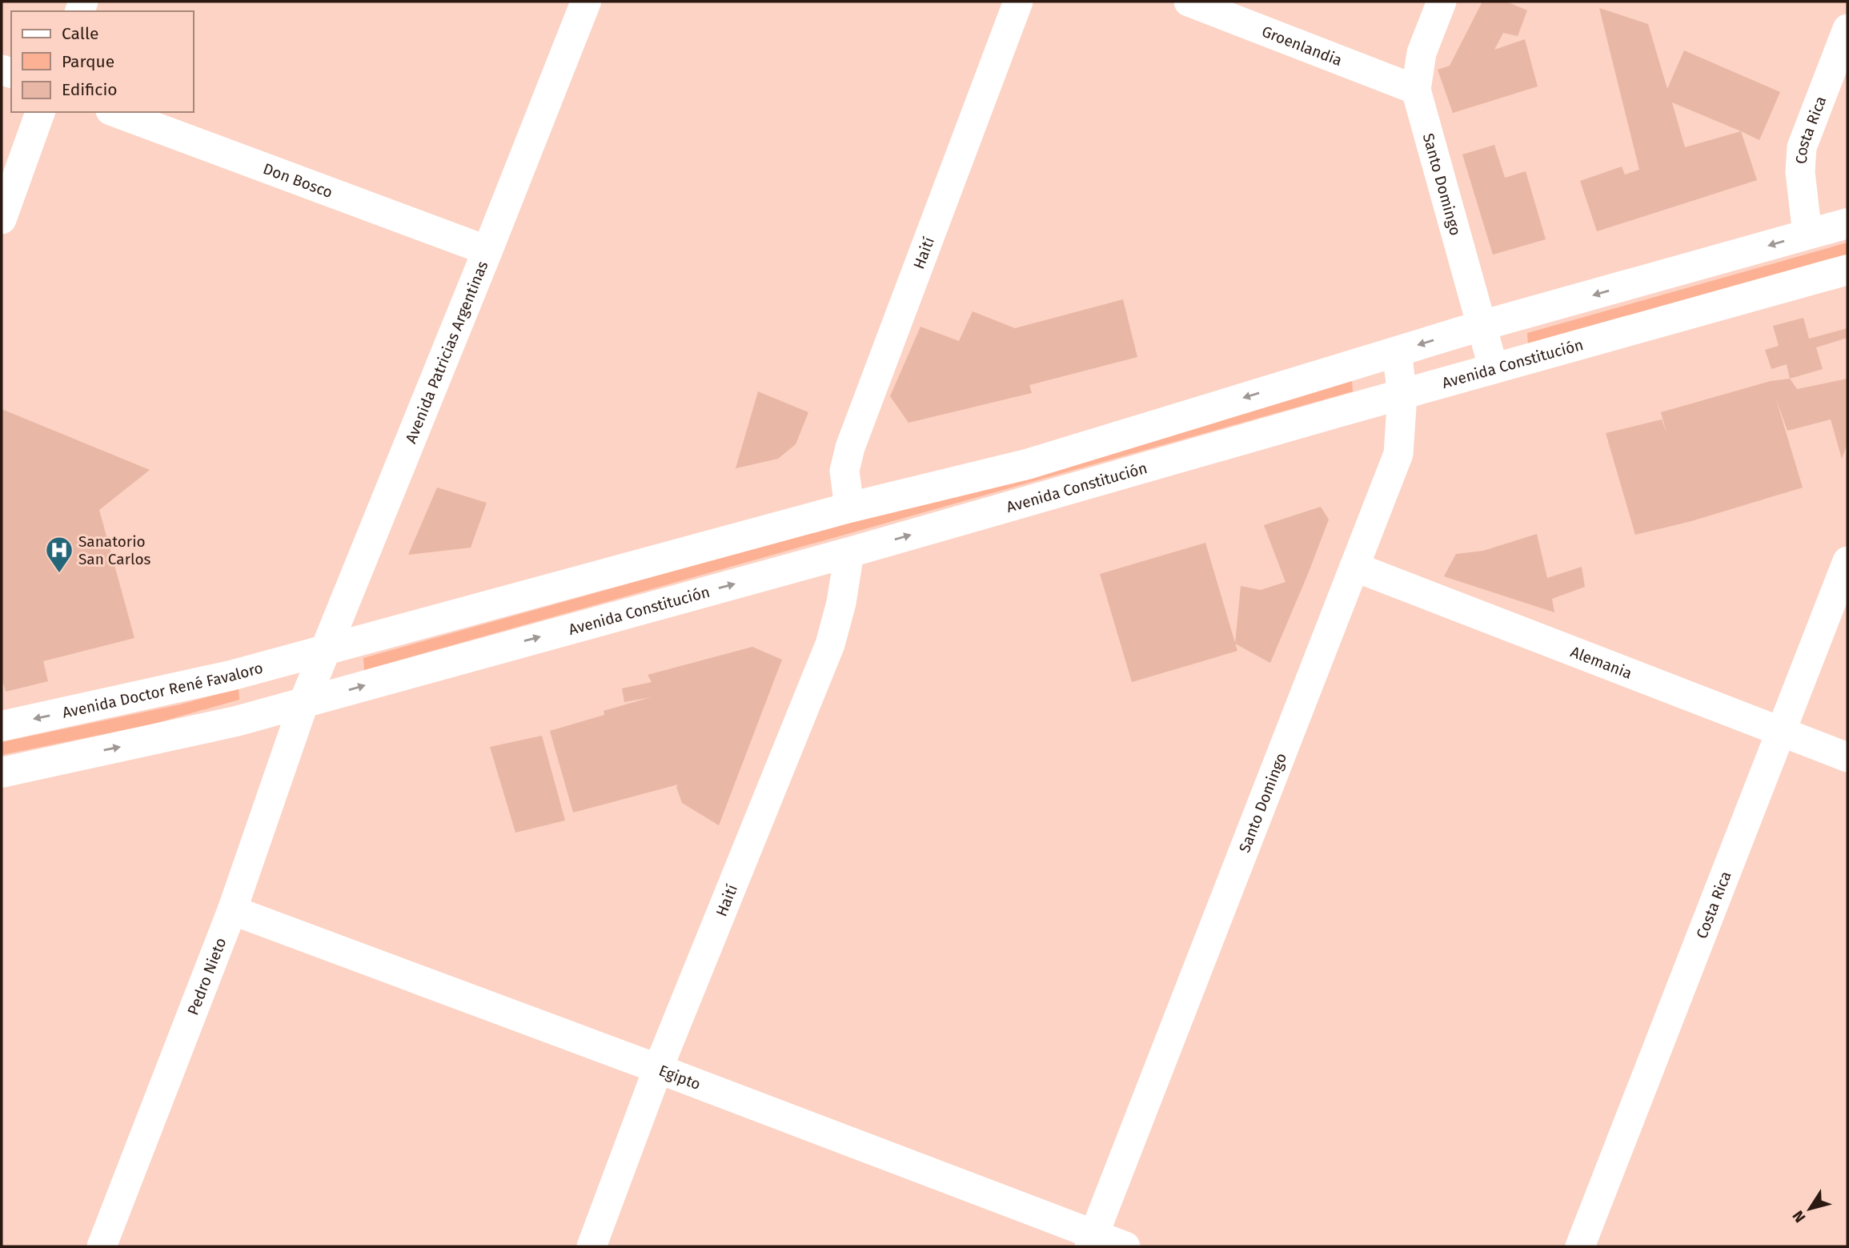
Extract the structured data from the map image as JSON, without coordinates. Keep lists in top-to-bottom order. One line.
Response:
{"streets":{"main road":["Avenida Patricias Argentinas","Avenida Constitución","Avenida Doctor René Favaloro"],"street":["Groenlandia","Costa Rica","Don Bosco","Santo Domingo","Haití","Alemania","Pedro Nieto","Egipto"]},"crossings":[["Groenlandia","Santo Domingo"],["Costa Rica","Alemania"],["Don Bosco","Avenida Patricias Argentinas"],["Santo Domingo","Avenida Constitución"],["Santo Domingo","Alemania"],["Santo Domingo","Egipto"],["Haití","Avenida Constitución"],["Haití","Egipto"],["Avenida Patricias Argentinas","Avenida Constitución"],["Avenida Patricias Argentinas","Avenida Doctor René Favaloro"],["Avenida Patricias Argentinas","Pedro Nieto"],["Avenida Constitución","Pedro Nieto"],["Pedro Nieto","Egipto"]],"places":{"hospital":["Sanatorio San Carlos"]},"legend":["Calle","Parque","Edificio"],"north":"bottom left"}
